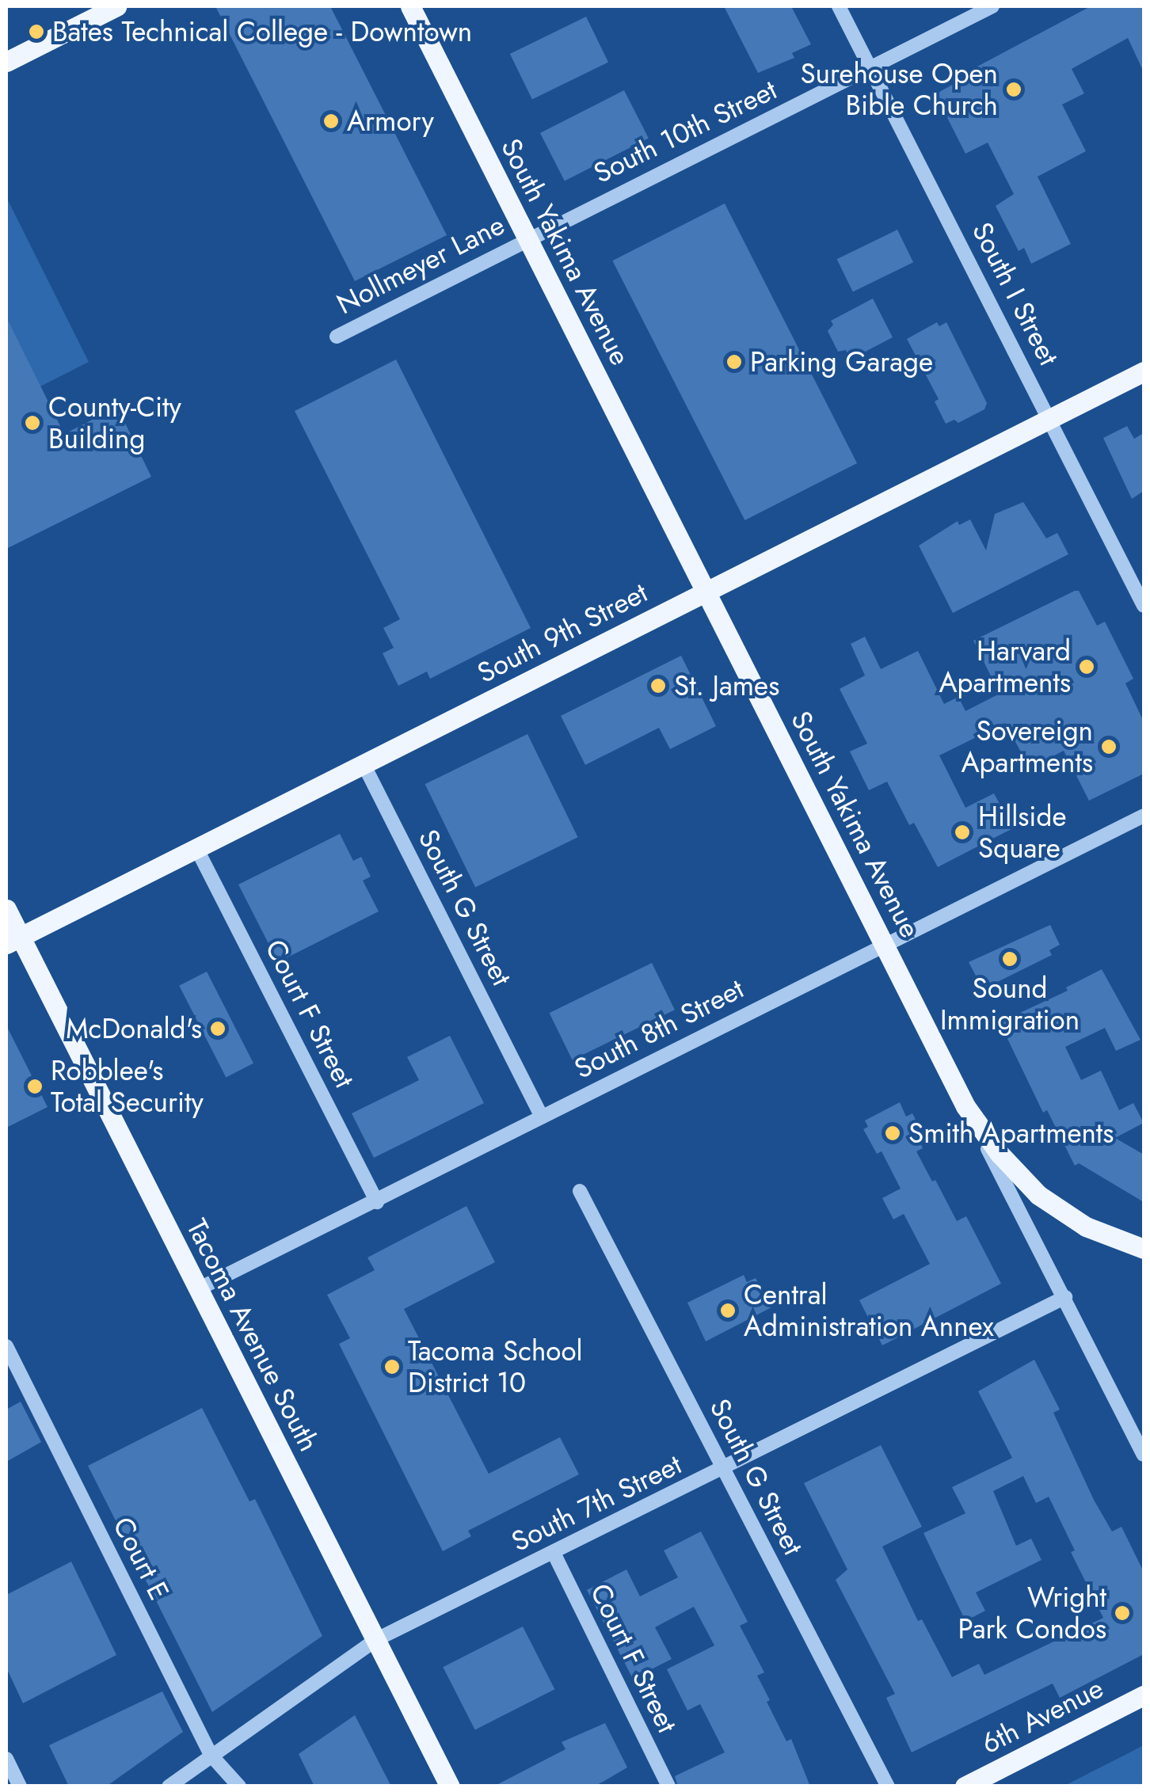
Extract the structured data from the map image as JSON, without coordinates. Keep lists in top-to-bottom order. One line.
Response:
{"streets":{"main road":["South Yakima Avenue","South 9th Street","Tacoma Avenue South","6th Avenue"],"street":["South 10th Street","Nollmeyer Lane","South I Street","South G Street","Court F Street","South 8th Street","South 7th Street","Court E"]},"crossings":[["South 10th Street","South Yakima Avenue"],["South 10th Street","Nollmeyer Lane"],["South 10th Street","South I Street"],["South Yakima Avenue","Nollmeyer Lane"],["South Yakima Avenue","South 9th Street"],["South Yakima Avenue","South 8th Street"],["South Yakima Avenue","South 7th Street"],["South I Street","South 9th Street"],["South 9th Street","South G Street"],["South 9th Street","Court F Street"],["South 9th Street","Tacoma Avenue South"],["South G Street","South 8th Street"],["South G Street","South 7th Street"],["Court F Street","South 8th Street"],["Court F Street","South 7th Street"],["South 8th Street","Tacoma Avenue South"],["Tacoma Avenue South","South 7th Street"],["South 7th Street","Court E"]],"places":["Bates Technical College - Downtown","Surehouse Open Bible Church","Armory","Parking Garage","County-City Building","Harvard Apartments","St. James","Sovereign Apartments","Hillside Square","Sound Immigration","McDonald's","Robblee's Total Security","Smith Apartments","Central Administration Annex","Tacoma School District 10","Wright Park Condos"]}
